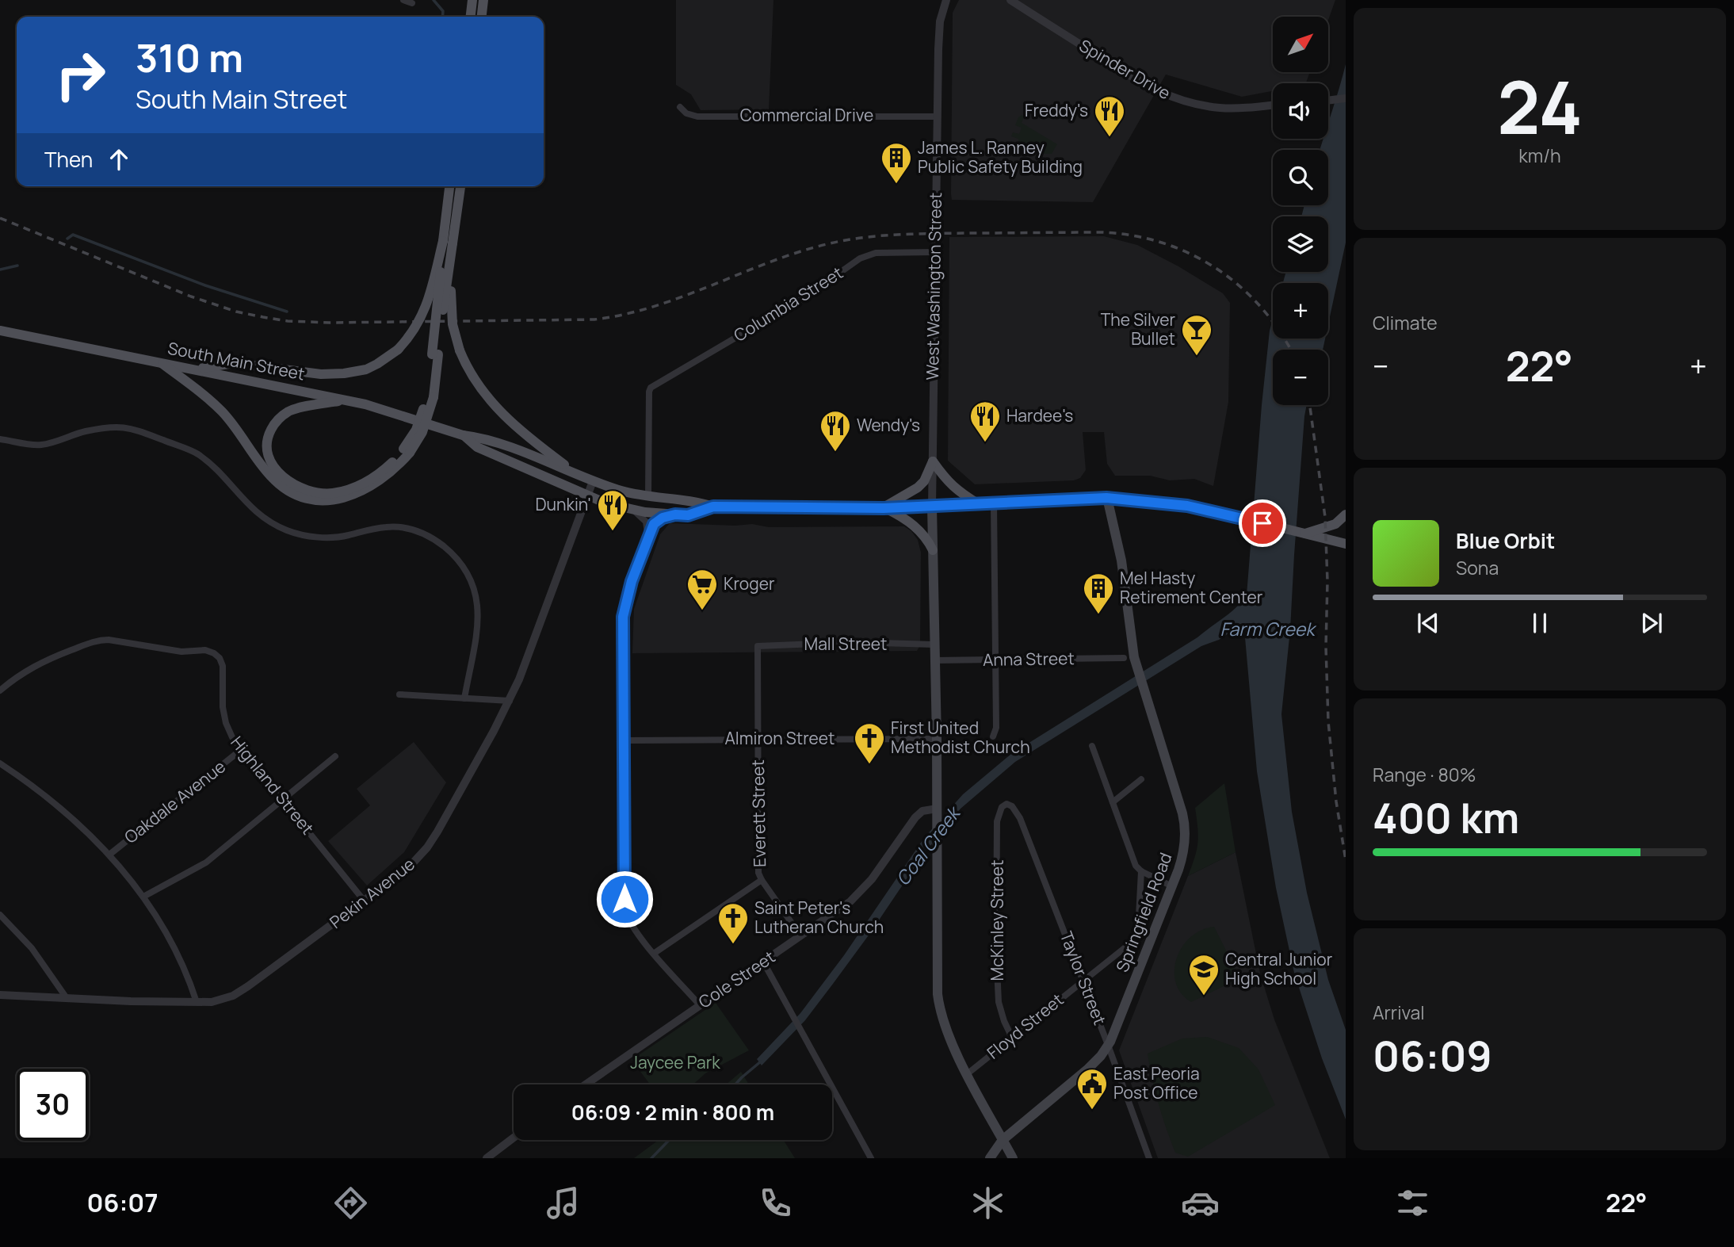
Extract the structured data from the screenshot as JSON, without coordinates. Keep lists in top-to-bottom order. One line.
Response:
{"streets":{"main road":["South Main Street","Springfield Road"],"street":["Spinder Drive","Commercial Drive","West Washington Street","Columbia Street","Mall Street","Anna Street","Almiron Street","Highland Street","Oakdale Avenue","Everett Street","Pekin Avenue","McKinley Street","Taylor Street","Cole Street","Floyd Street"]},"crossings":[["Commercial Drive","West Washington Street"],["West Washington Street","Columbia Street"],["West Washington Street","South Main Street"],["Columbia Street","South Main Street"],["South Main Street","Pekin Avenue"],["South Main Street","Springfield Road"],["Mall Street","Everett Street"],["Almiron Street","Everett Street"],["Highland Street","Oakdale Avenue"],["Highland Street","Pekin Avenue"],["Everett Street","Cole Street"],["Springfield Road","Taylor Street"],["McKinley Street","Taylor Street"],["McKinley Street","Floyd Street"],["Taylor Street","Floyd Street"]],"water":["Farm Creek","Coal Creek"],"parks":["Jaycee Park"],"places":{"restaurant":["Freddy's","Hardee's","Wendy's","Dunkin'"],"building":["James L. Ranney Public Safety Building","Mel Hasty Retirement Center"],"bar":["The Silver Bullet"],"supermarket":["Kroger"],"church":["First United Methodist Church","Saint Peter's Lutheran Church"],"school or university":["Central Junior High School"],"public building":["East Peoria Post Office"]},"north":"top right","page":{"tile":[["24","km/h"],"Climate",["Range · 80%","400 km"],["Arrival","06:09"]],"map_buttons":["+","−"],"turn":["310 m","South Main Street"],"then":"Then","heat":["−","22°","+"],"song":["Blue Orbit","Sona"],"limit":"30","trip":"06:09 · 2 min · 800 m","tabs":["06:07","22°"]}}
